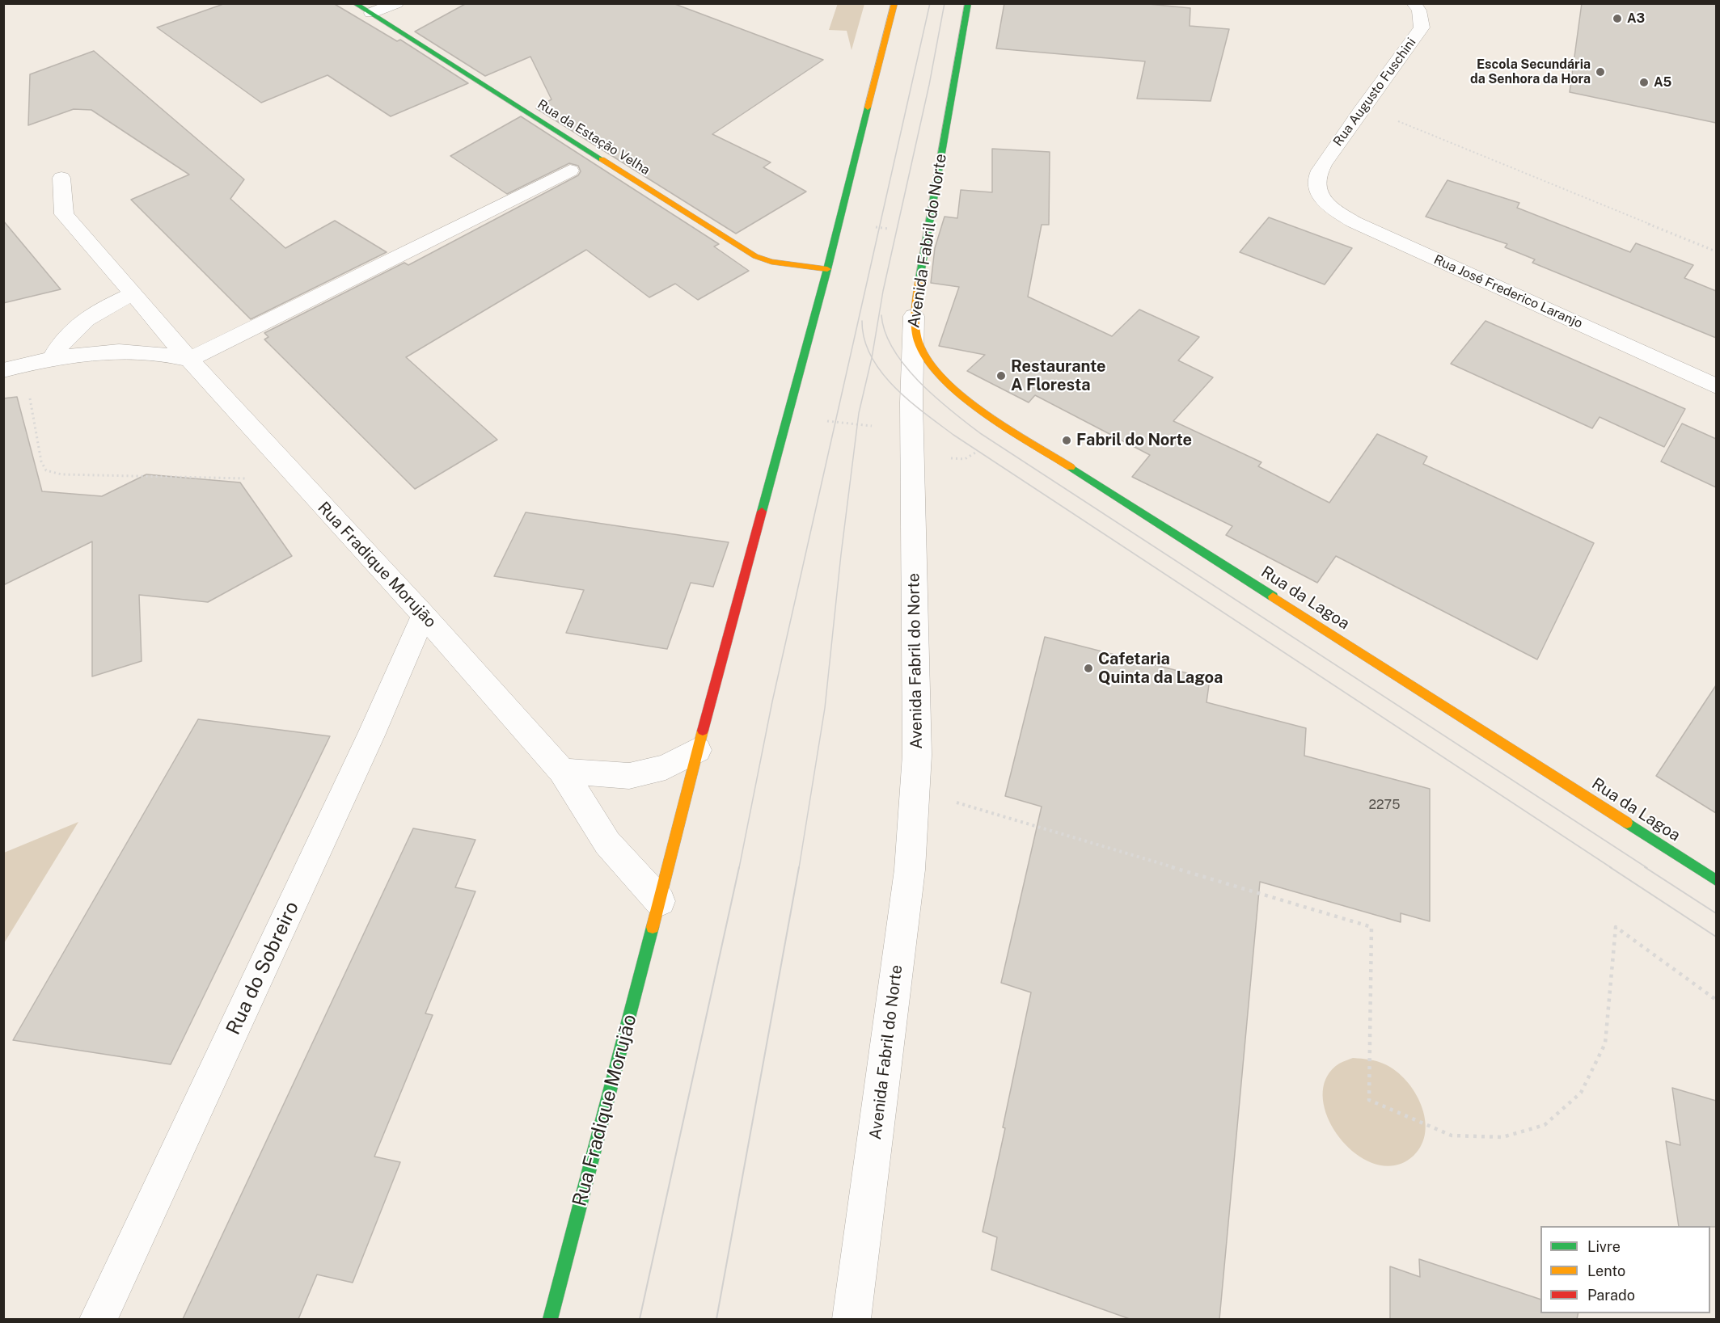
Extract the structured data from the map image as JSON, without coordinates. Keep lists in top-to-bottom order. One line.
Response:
{"streets":{"street":["Rua Augusto Fuschini","Rua da Estação Velha","Avenida Fabril do Norte","Rua José Frederico Laranjo","Rua Fradique Morujão","Rua da Lagoa","Rua do Sobreiro"]},"crossings":[["Rua Augusto Fuschini","Rua José Frederico Laranjo"],["Avenida Fabril do Norte","Rua da Lagoa"],["Rua Fradique Morujão","Rua do Sobreiro"]],"places":["A3","Escola Secundária da Senhora da Hora","A5","Restaurante A Floresta","Fabril do Norte","Cafetaria Quinta da Lagoa"],"house_numbers":["2275"],"legend":["Livre","Lento","Parado"]}
